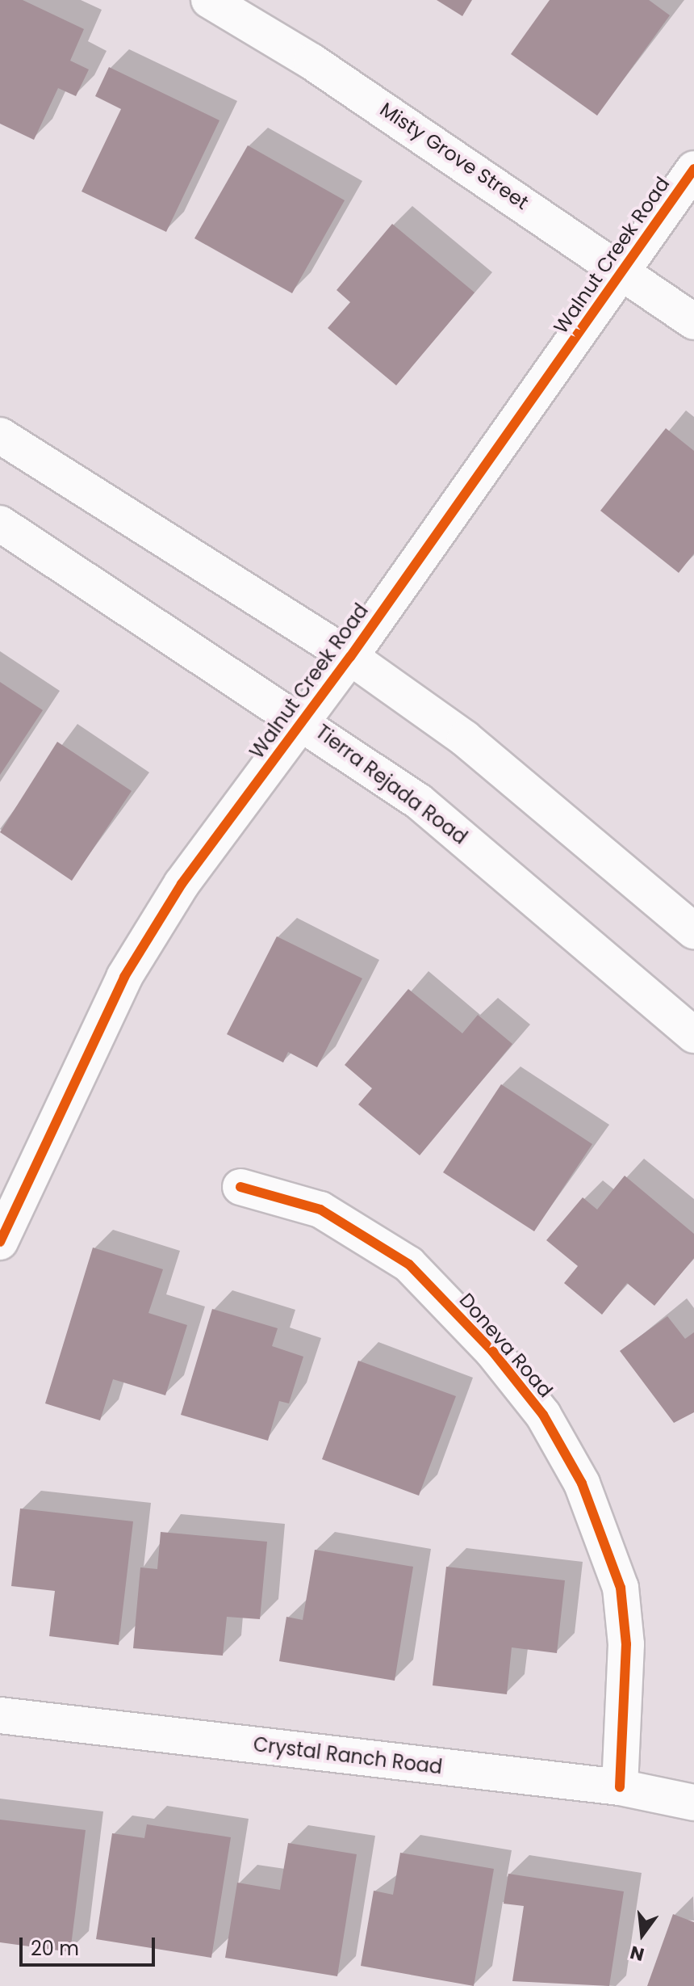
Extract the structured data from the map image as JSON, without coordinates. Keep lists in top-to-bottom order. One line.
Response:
{"streets":{"street":["Misty Grove Street","Walnut Creek Road","Tierra Rejada Road","Doneva Road","Crystal Ranch Road"]},"crossings":[["Misty Grove Street","Walnut Creek Road"],["Walnut Creek Road","Tierra Rejada Road"],["Doneva Road","Crystal Ranch Road"]],"scale_bar":"20 m","north":"bottom"}
